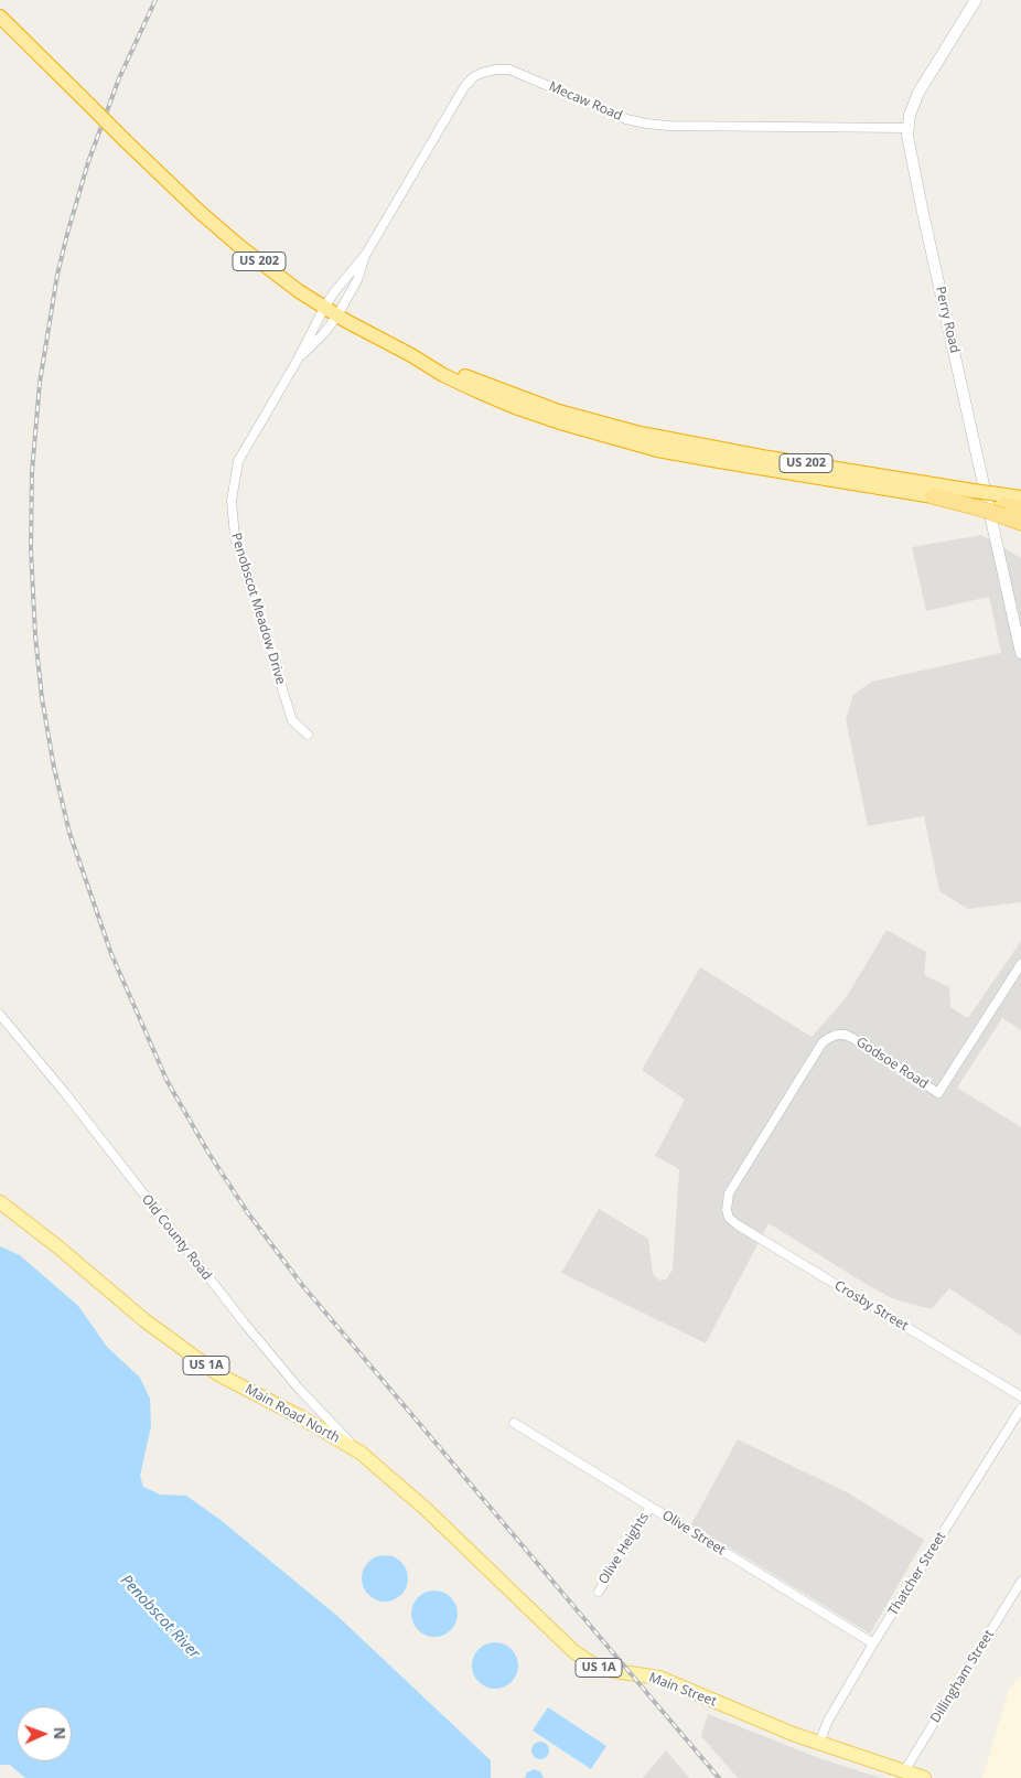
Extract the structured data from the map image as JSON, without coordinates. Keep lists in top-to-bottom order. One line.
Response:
{"streets":{"highway":["US 202"],"main road":["US 1A","Main Road North","Main Street"],"street":["Mecaw Road","Perry Road","Penobscot Meadow Drive","Godsoe Road","Old County Road","Crosby Street","Olive Street","Olive Heights","Thatcher Street","Dillingham Street"]},"crossings":[["Mecaw Road","US 202"],["Mecaw Road","Perry Road"],["Mecaw Road","Penobscot Meadow Drive"],["US 202","Penobscot Meadow Drive"],["Godsoe Road","Crosby Street"],["Old County Road","Main Road North"],["Main Road North","Main Street"],["Olive Street","Olive Heights"],["Olive Street","Thatcher Street"],["Thatcher Street","Main Street"],["Dillingham Street","Main Street"]],"water":["Penobscot River"],"north":"right"}
